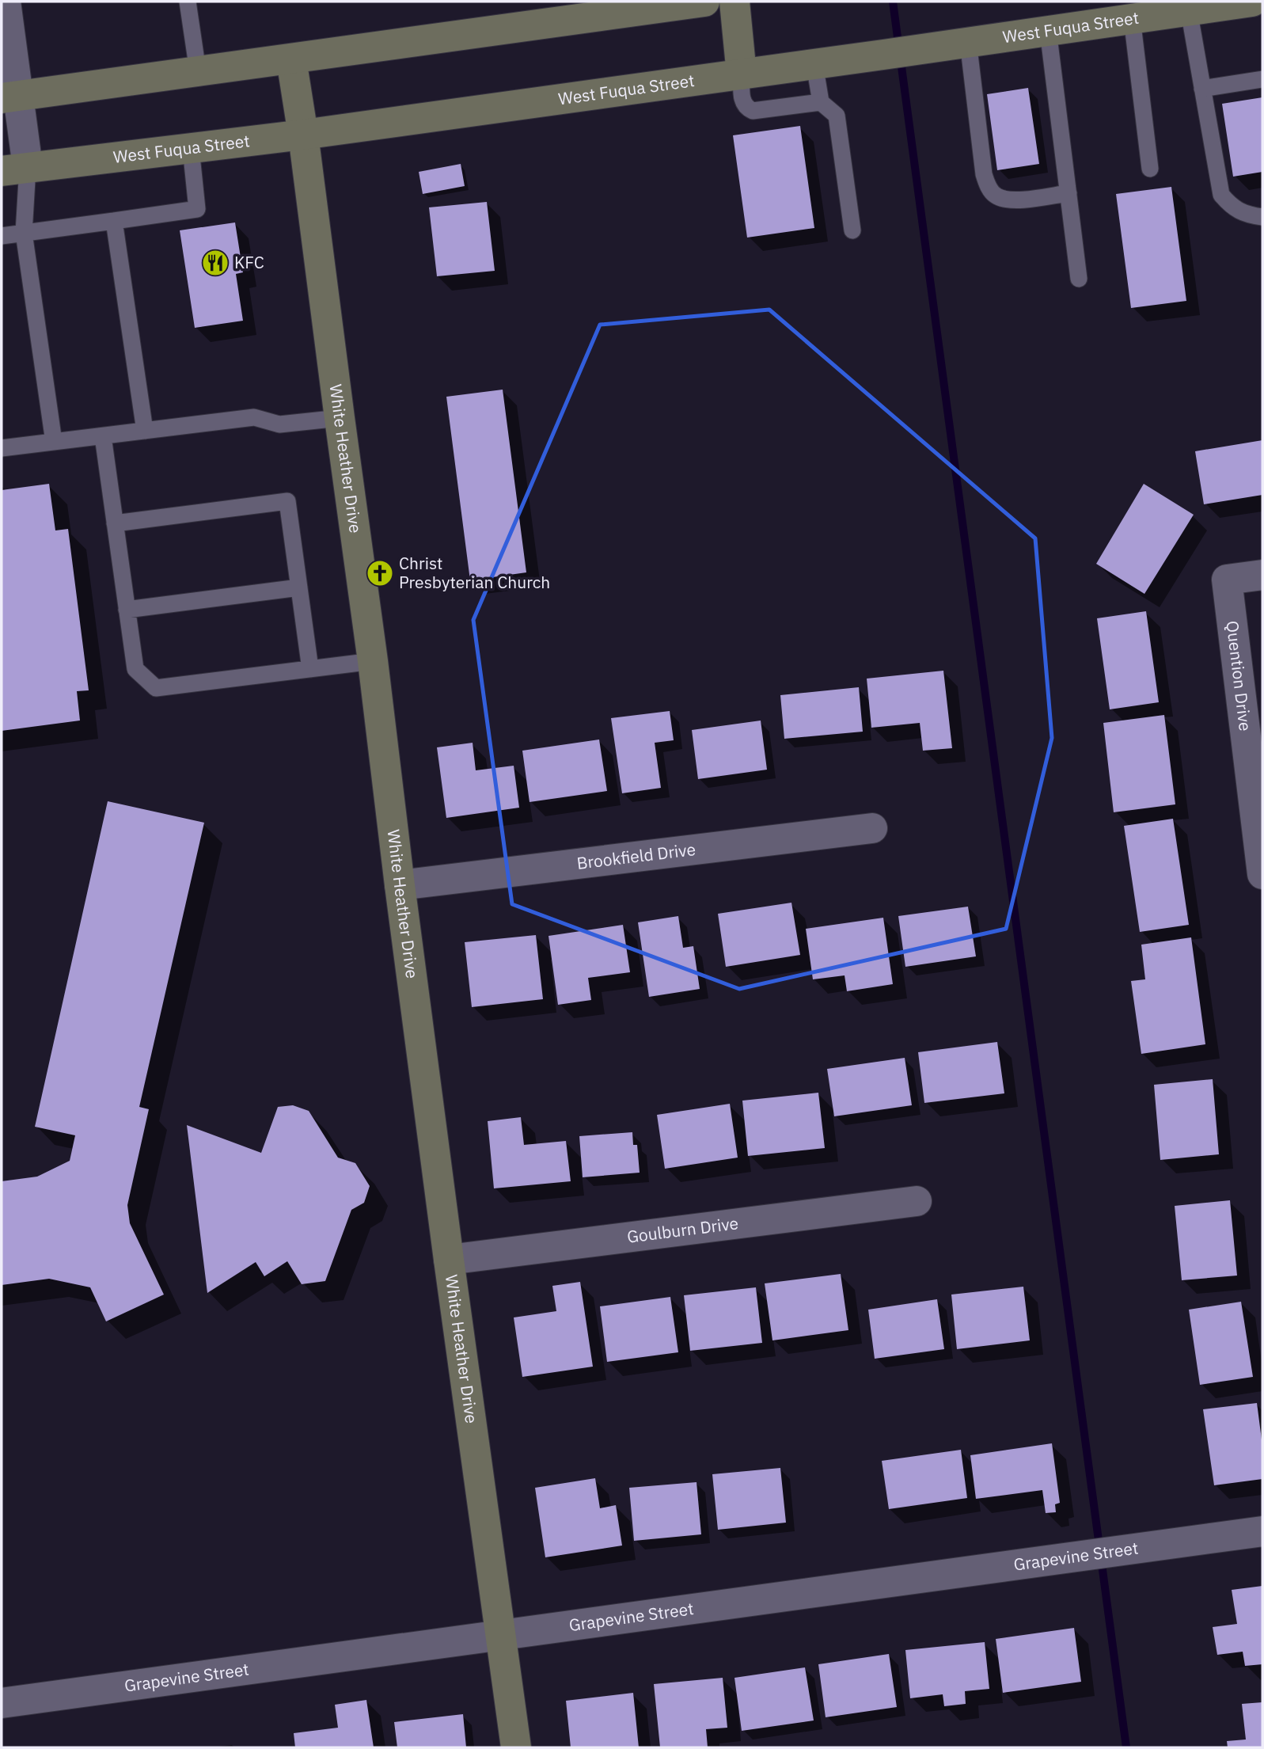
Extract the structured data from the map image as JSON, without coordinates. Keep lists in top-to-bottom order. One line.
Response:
{"streets":{"main road":["West Fuqua Street","White Heather Drive"],"street":["Quention Drive","Brookfield Drive","Goulburn Drive","Grapevine Street"]},"crossings":[["West Fuqua Street","White Heather Drive"],["White Heather Drive","Brookfield Drive"],["White Heather Drive","Goulburn Drive"],["White Heather Drive","Grapevine Street"]],"places":{"restaurant":["KFC"],"church":["Christ Presbyterian Church"]}}
